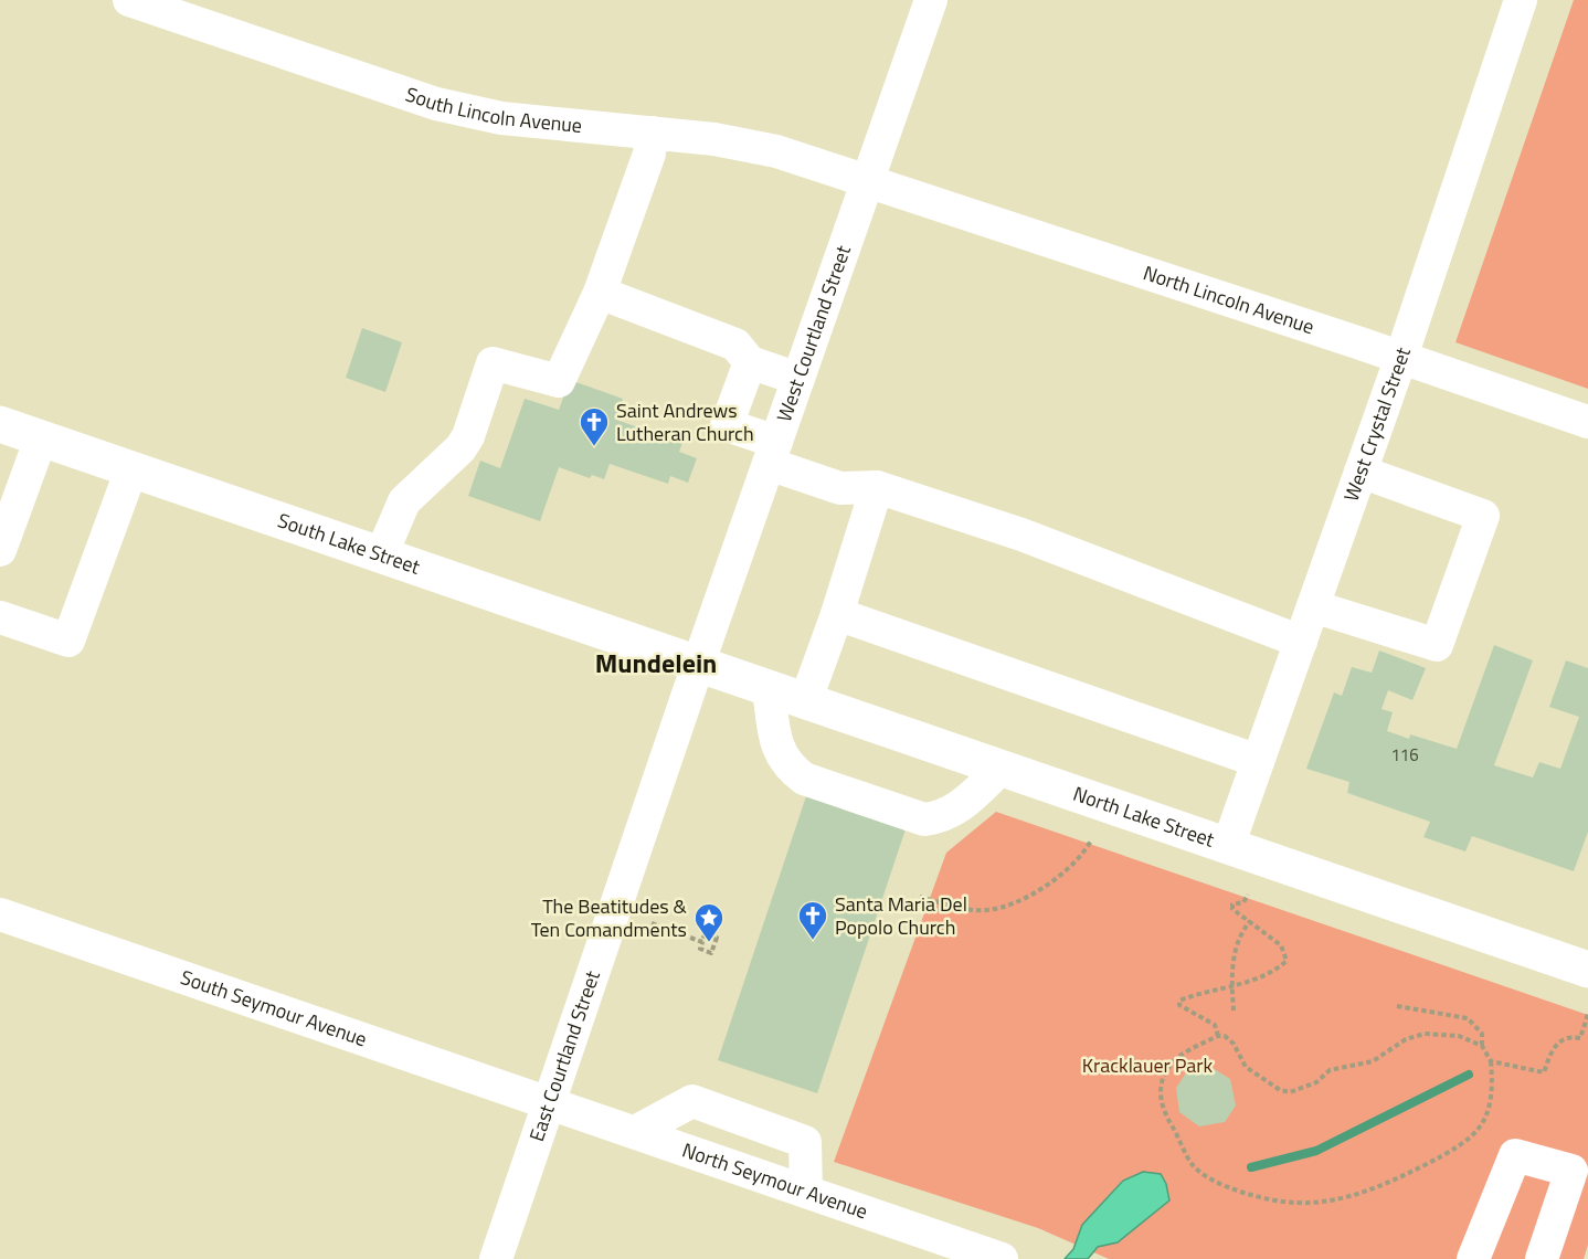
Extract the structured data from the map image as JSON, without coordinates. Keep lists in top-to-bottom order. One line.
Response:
{"streets":{"main road":["South Lake Street","North Lake Street"],"street":["South Lincoln Avenue","North Lincoln Avenue","West Courtland Street","West Crystal Street","South Seymour Avenue","East Courtland Street","North Seymour Avenue"]},"crossings":[["South Lincoln Avenue","North Lincoln Avenue"],["South Lincoln Avenue","West Courtland Street"],["North Lincoln Avenue","West Courtland Street"],["North Lincoln Avenue","West Crystal Street"],["West Courtland Street","South Lake Street"],["West Courtland Street","North Lake Street"],["West Courtland Street","East Courtland Street"],["West Crystal Street","North Lake Street"],["South Lake Street","North Lake Street"],["South Lake Street","East Courtland Street"],["North Lake Street","East Courtland Street"],["South Seymour Avenue","East Courtland Street"],["South Seymour Avenue","North Seymour Avenue"],["East Courtland Street","North Seymour Avenue"]],"districts":["Mundelein"],"parks":["Kracklauer Park"],"places":{"church":["Saint Andrews Lutheran Church","Santa Maria Del Popolo Church"],"place":["The Beatitudes & Ten Comandments"]},"house_numbers":["116"]}
